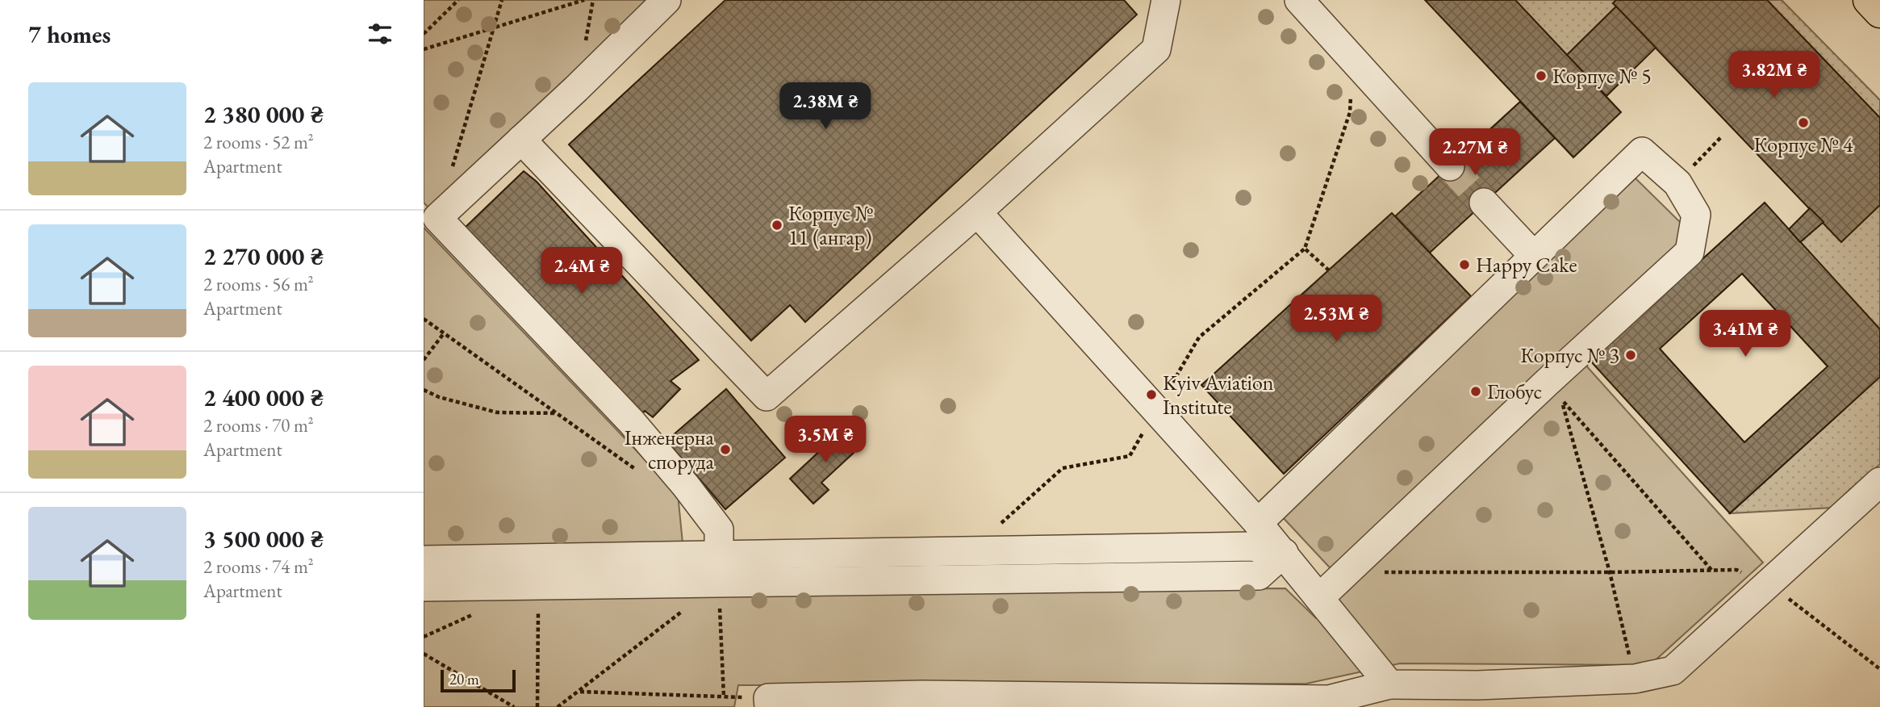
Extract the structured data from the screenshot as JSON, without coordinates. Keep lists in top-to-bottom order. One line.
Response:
{"places":["Корпус № 5","Корпус № 4","Корпус № 11 (ангар)","Happy Cake","Корпус № 3","Глобус","Kyiv Aviation Institute","Інженерна споруда"],"scale_bar":"20 m","page":{"heading":"7 homes","price":["3.82M ₴","2.38M ₴","2.27M ₴","2.4M ₴","2.53M ₴","3.41M ₴","3.5M ₴"],"list":[{"name":"2 380 000 ₴","note":"2 rooms · 52 m² · Apartment"},{"name":"2 270 000 ₴","note":"2 rooms · 56 m² · Apartment"},{"name":"2 400 000 ₴","note":"2 rooms · 70 m² · Apartment"},{"name":"3 500 000 ₴","note":"2 rooms · 74 m² · Apartment"}],"scale":"20 m"}}
